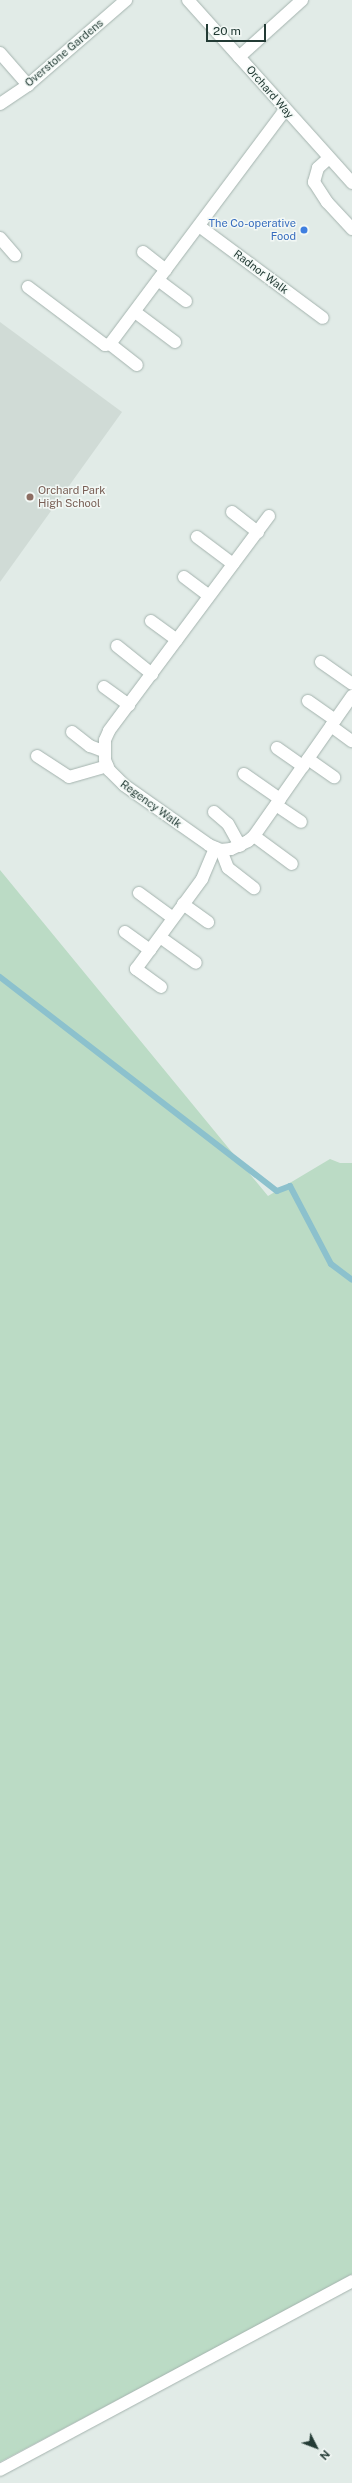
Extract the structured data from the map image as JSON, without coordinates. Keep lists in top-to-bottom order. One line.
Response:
{"streets":{"street":["Overstone Gardens","Orchard Way","Radnor Walk","Regency Walk"]},"places":["The Co-operative Food","Orchard Park High School"],"scale_bar":"20 m","north":"bottom right"}
